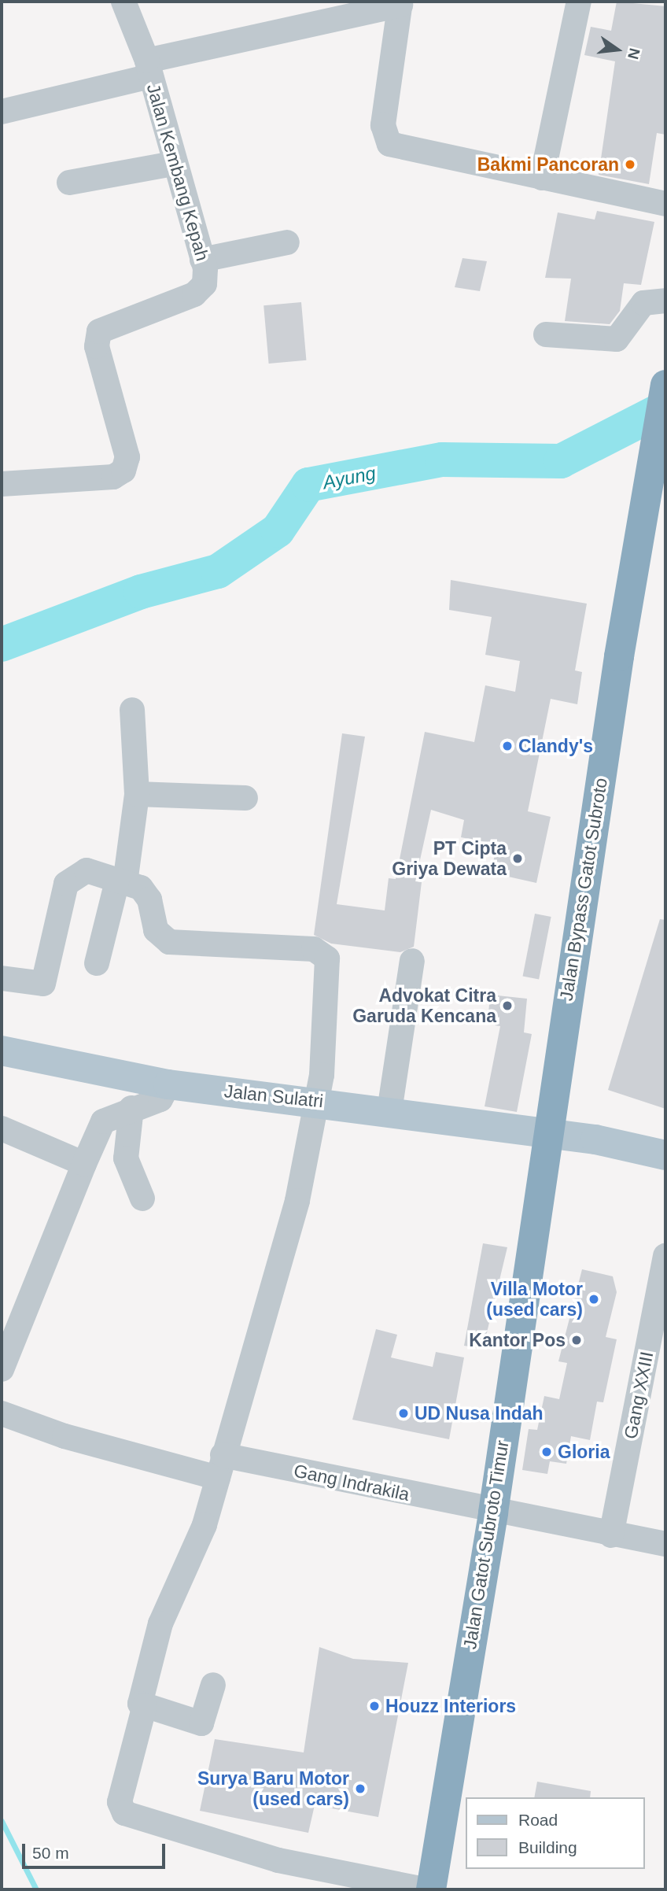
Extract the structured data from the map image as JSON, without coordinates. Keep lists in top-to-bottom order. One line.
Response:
{"streets":{"highway":["Jalan Bypass Gatot Subroto","Jalan Gatot Subroto Timur"],"main road":["Jalan Sulatri"],"street":["Jalan Kembang Kepah","Gang XXIII","Gang Indrakila"]},"crossings":[["Jalan Bypass Gatot Subroto","Jalan Sulatri"],["Jalan Bypass Gatot Subroto","Jalan Gatot Subroto Timur"],["Jalan Sulatri","Jalan Gatot Subroto Timur"],["Gang XXIII","Gang Indrakila"],["Gang Indrakila","Jalan Gatot Subroto Timur"]],"water":["Ayung"],"places":["Bakmi Pancoran","Clandy's","PT Cipta Griya Dewata","Advokat Citra Garuda Kencana","Villa Motor (used cars)","Kantor Pos","UD Nusa Indah","Gloria","Houzz Interiors","Surya Baru Motor (used cars)"],"legend":["Road","Building"],"scale_bar":"50 m","north":"right"}
